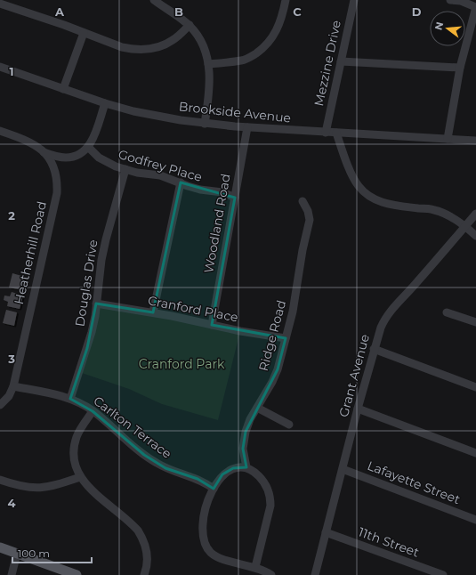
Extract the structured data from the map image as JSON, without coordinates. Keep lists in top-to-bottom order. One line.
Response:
{"streets":{"street":["Mezzine Drive","Brookside Avenue","Godfrey Place","Woodland Road","Heatherhill Road","Douglas Drive","Cranford Place","Ridge Road","Grant Avenue","Carlton Terrace","Lafayette Street","11th Street"]},"crossings":[["Mezzine Drive","Brookside Avenue"],["Brookside Avenue","Woodland Road"],["Godfrey Place","Woodland Road"],["Godfrey Place","Douglas Drive"],["Woodland Road","Cranford Place"],["Heatherhill Road","Carlton Terrace"],["Douglas Drive","Cranford Place"],["Douglas Drive","Carlton Terrace"],["Cranford Place","Ridge Road"],["Ridge Road","Carlton Terrace"],["Grant Avenue","Lafayette Street"],["Grant Avenue","11th Street"]],"parks":["Cranford Park"],"scale_bar":"100 m","north":"left","grid":{"columns":["A","B","C","D"],"rows":["1","2","3","4"]}}
